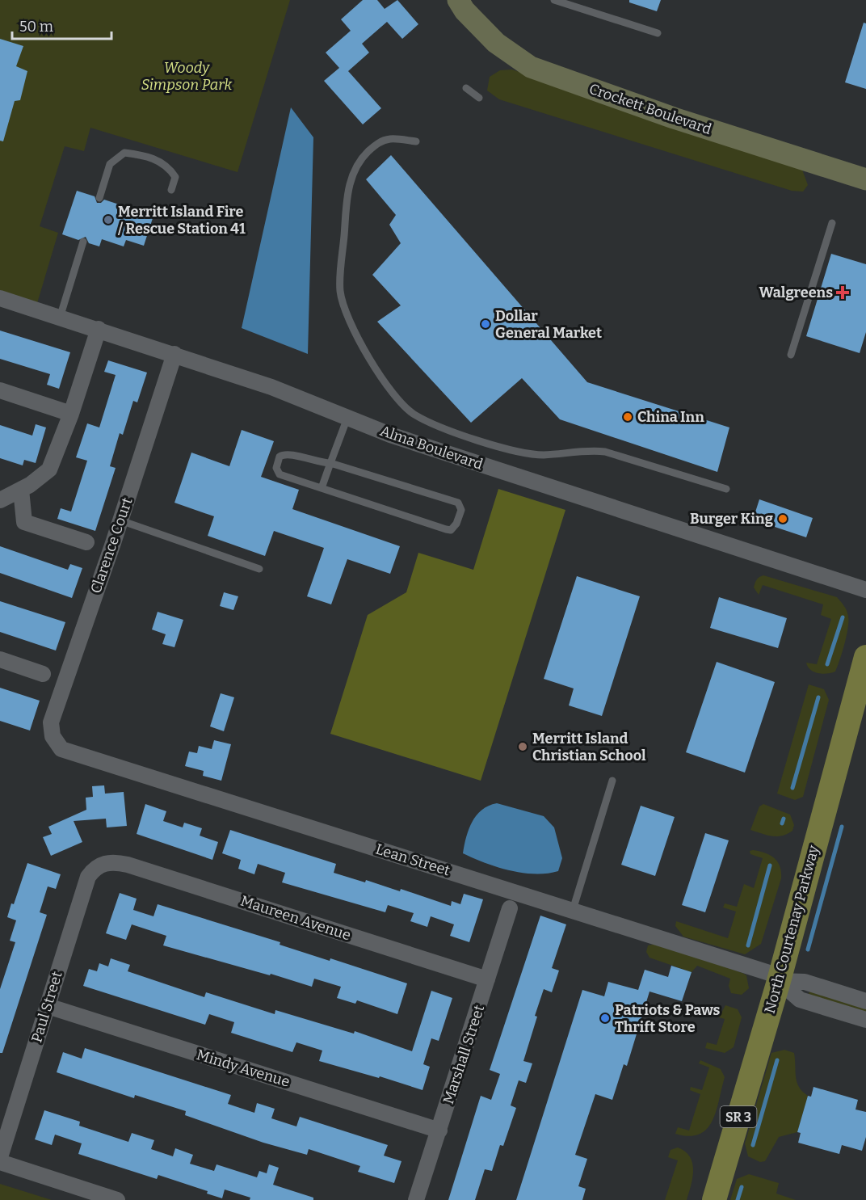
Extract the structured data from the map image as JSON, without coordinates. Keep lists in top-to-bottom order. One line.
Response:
{"streets":{"main road":["North Courtenay Parkway","SR 3"],"street":["Crockett Boulevard","Alma Boulevard","Clarence Court","Lean Street","Maureen Avenue","Paul Street","Marshall Street","Mindy Avenue"]},"crossings":[["Alma Boulevard","Clarence Court"],["Clarence Court","Lean Street"],["Lean Street","North Courtenay Parkway"],["Maureen Avenue","Paul Street"],["Maureen Avenue","Marshall Street"],["Paul Street","Mindy Avenue"],["Marshall Street","Mindy Avenue"]],"parks":["Woody Simpson Park"],"places":{"other":["Merritt Island Fire / Rescue Station 41","Dollar General Market","China Inn","Burger King","Merritt Island Christian School","Patriots & Paws Thrift Store"],"health":["Walgreens"]},"scale_bar":"50 m"}
